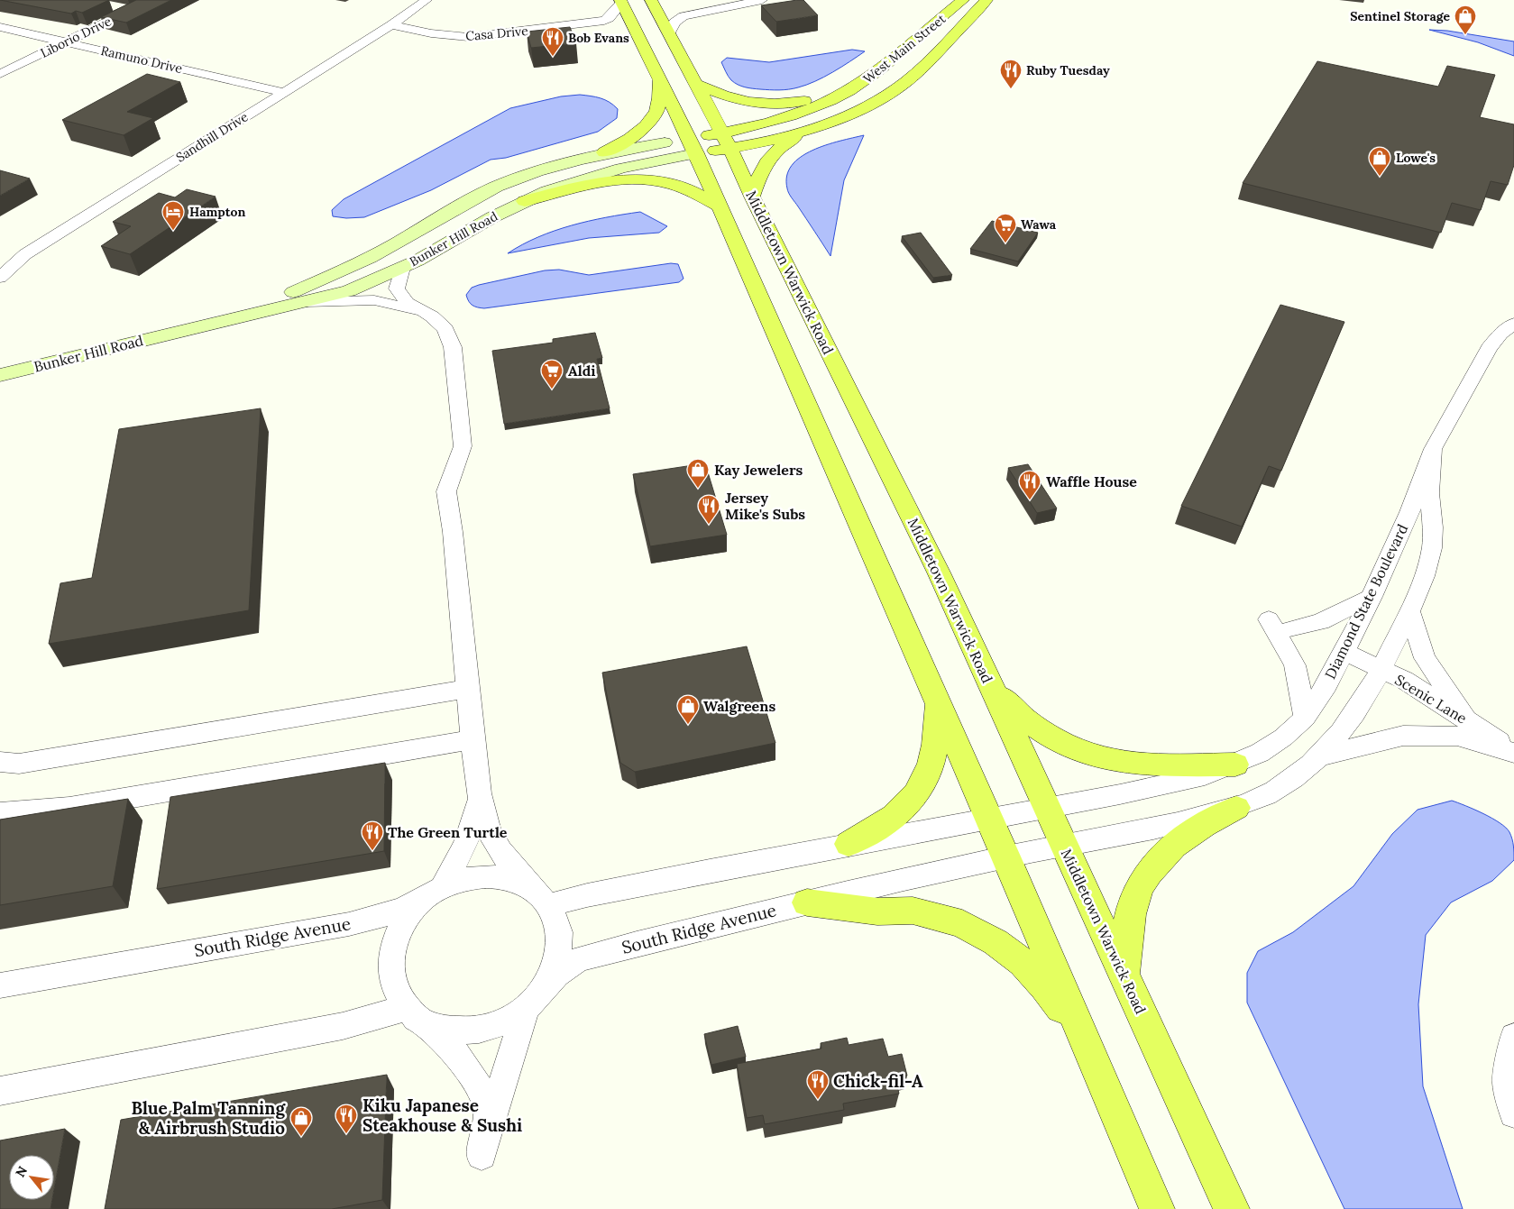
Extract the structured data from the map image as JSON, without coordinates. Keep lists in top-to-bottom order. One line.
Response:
{"streets":{"main road":["West Main Street","Bunker Hill Road","Middletown Warwick Road"],"street":["Casa Drive","Liborio Drive","Ramuno Drive","Sandhill Drive","Diamond State Boulevard","Scenic Lane","South Ridge Avenue"]},"crossings":[["Casa Drive","Sandhill Drive"],["Liborio Drive","Ramuno Drive"],["West Main Street","Bunker Hill Road"],["West Main Street","Middletown Warwick Road"],["Ramuno Drive","Sandhill Drive"],["Bunker Hill Road","Middletown Warwick Road"],["Middletown Warwick Road","Diamond State Boulevard"],["Diamond State Boulevard","Scenic Lane"],["Diamond State Boulevard","South Ridge Avenue"]],"places":{"shop":["Sentinel Storage","Lowe's","Kay Jewelers","Walgreens","Blue Palm Tanning & Airbrush Studio"],"restaurant":["Bob Evans","Ruby Tuesday","Waffle House","Jersey Mike's Subs","The Green Turtle","Chick-fil-A","Kiku Japanese Steakhouse & Sushi"],"hotel":["Hampton"],"supermarket":["Wawa","Aldi"]},"north":"top left"}
